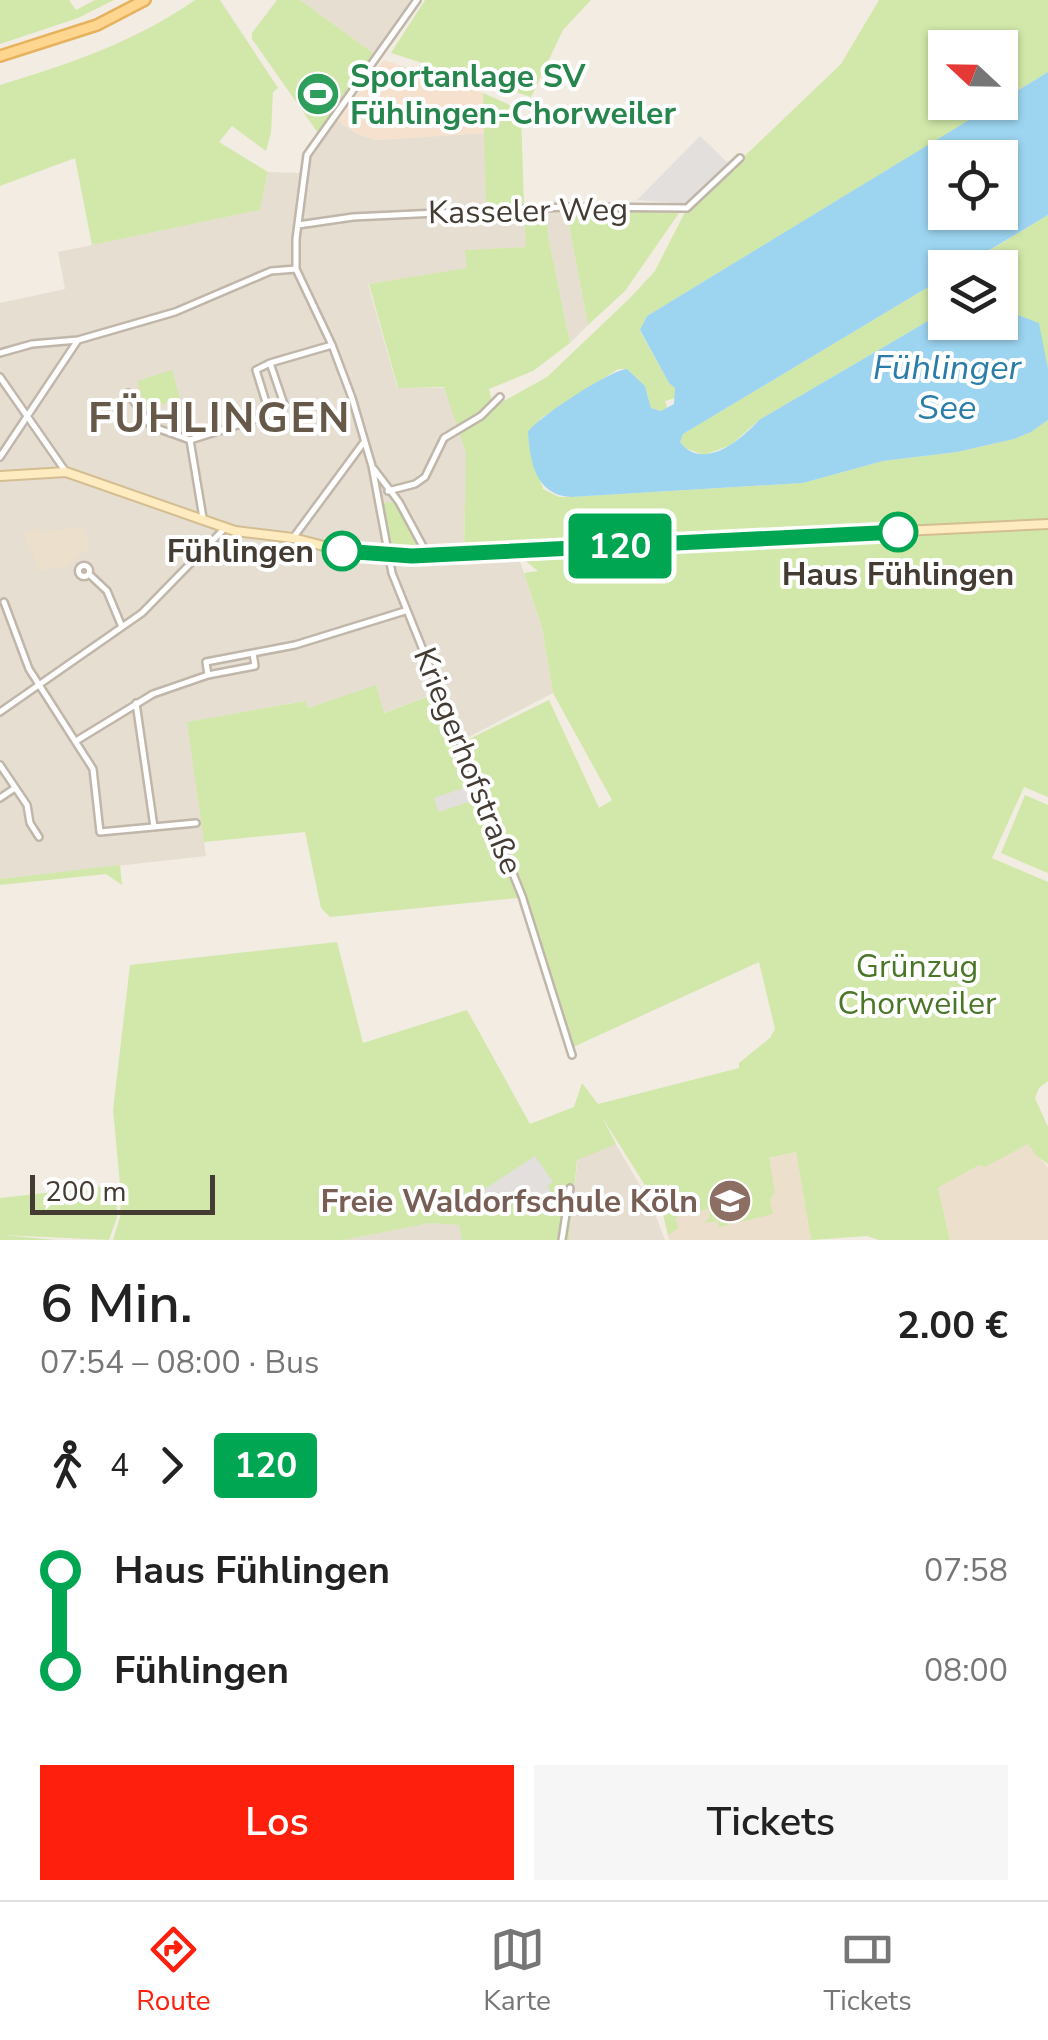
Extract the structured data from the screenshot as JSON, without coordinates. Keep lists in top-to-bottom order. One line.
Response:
{"streets":{"street":["Kasseler Weg","Kriegerhofstraße"]},"crossings":[["Kasseler Weg","Kriegerhofstraße"]],"districts":["FÜHLINGEN"],"water":["Fühlinger See"],"parks":["Grünzug Chorweiler"],"places":{"sports":["Sportanlage SV Fühlingen-Chorweiler"],"other":["Haus Fühlingen","Fühlingen"],"school or university":["Freie Waldorfschule Köln"]},"lines":["bus line 120"],"scale_bar":"200 m","north":"left","page":{"on_map":"120","scale":"200 m","heading":["6 Min.","07:54 – 08:00 · Bus","2.00 €"],"legs":["4","120"],"list":[{"name":"Haus Fühlingen","value":"07:58"},{"name":"Fühlingen","value":"08:00"}],"buttons":["Los","Tickets"],"tabs":["Route","Karte","Tickets"]}}
